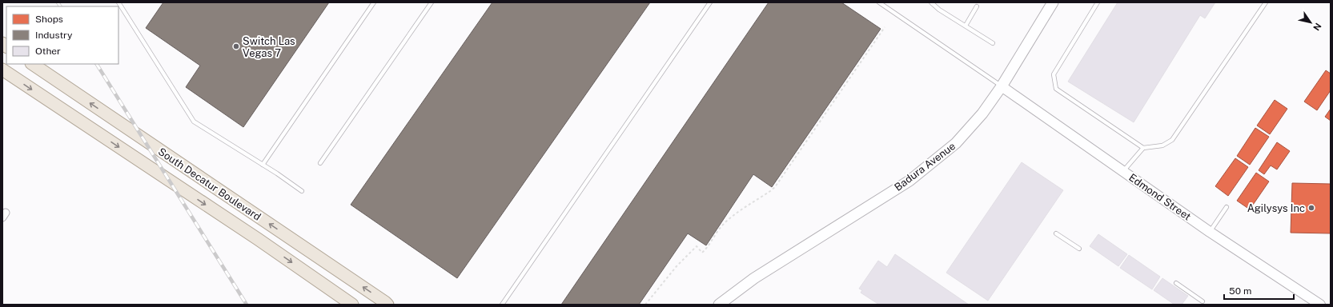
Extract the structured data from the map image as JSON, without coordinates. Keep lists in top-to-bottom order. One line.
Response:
{"streets":{"main road":["Badura Avenue","South Decatur Boulevard"],"street":["Edmond Street"]},"crossings":[["Badura Avenue","Edmond Street"]],"places":["Switch Las Vegas 7","Agilysys Inc"],"legend":["Shops","Industry","Other"],"scale_bar":"50 m","north":"bottom right"}
